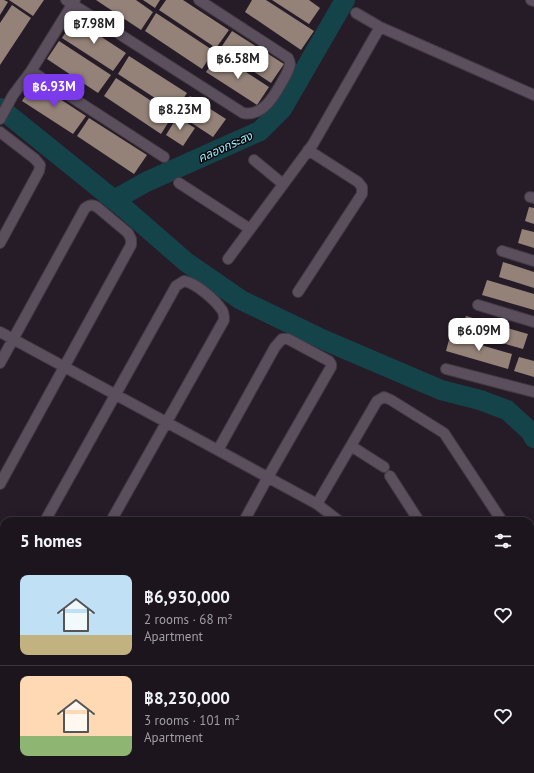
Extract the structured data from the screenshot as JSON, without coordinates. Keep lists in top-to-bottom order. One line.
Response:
{"water":["คลองกระสง"],"page":{"price":["฿7.98M","฿6.58M","฿6.93M","฿8.23M","฿6.09M"],"heading":"5 homes","list":[{"name":"฿6,930,000","note":"2 rooms · 68 m² · Apartment"},{"name":"฿8,230,000","note":"3 rooms · 101 m² · Apartment"}]}}
